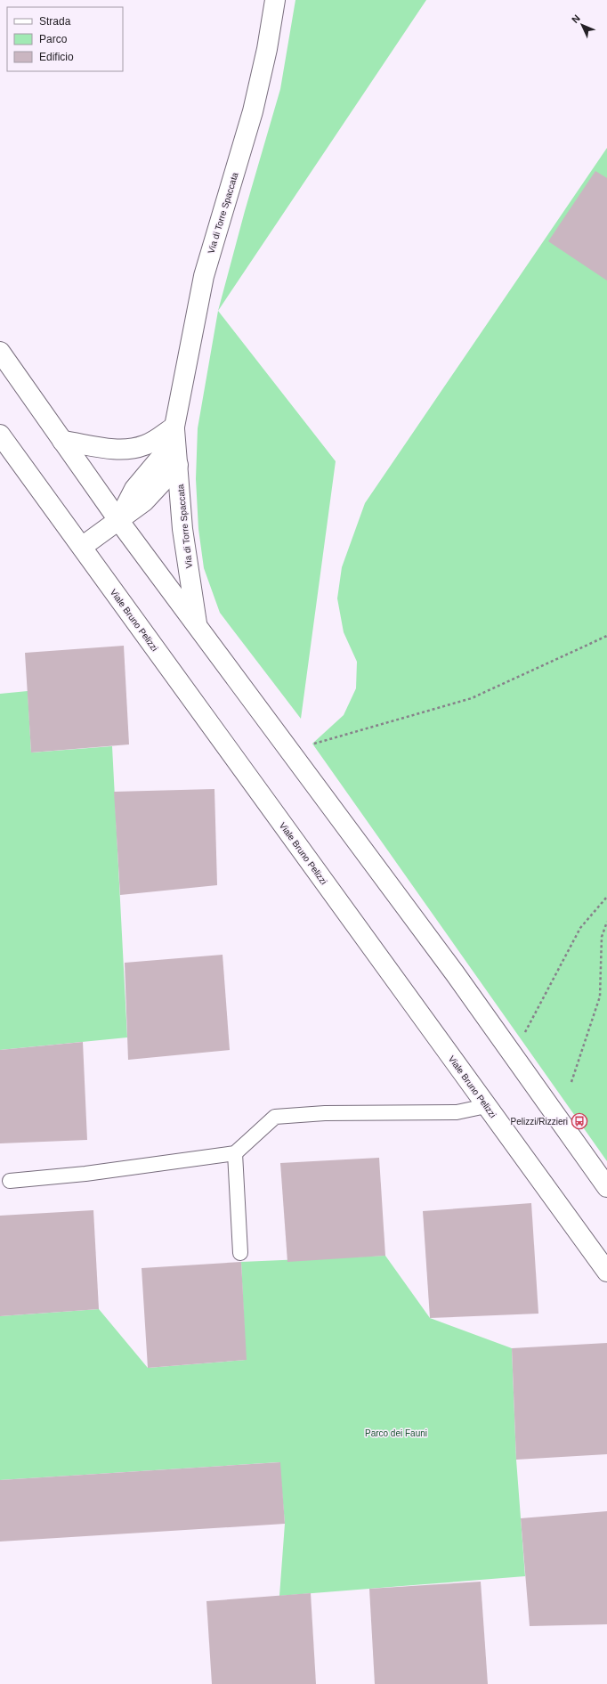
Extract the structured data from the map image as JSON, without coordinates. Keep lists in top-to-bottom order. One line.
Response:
{"streets":{"street":["Via di Torre Spaccata","Viale Bruno Pelizzi"]},"crossings":[["Via di Torre Spaccata","Viale Bruno Pelizzi"]],"parks":["Parco dei Fauni"],"places":{"bus stop":["Pelizzi/Rizzieri"]},"legend":["Strada","Parco","Edificio"],"north":"top left"}
